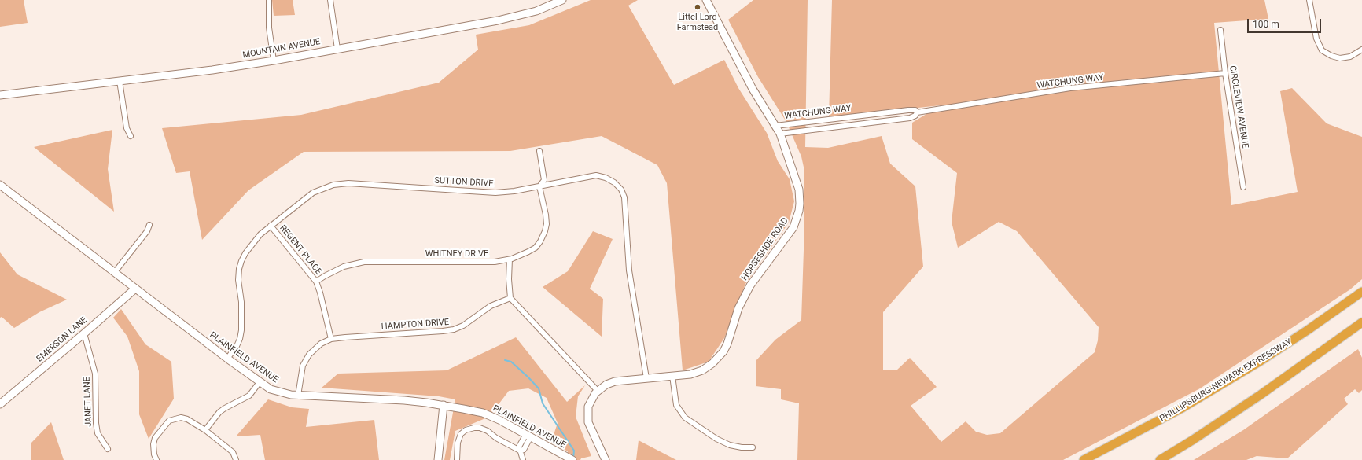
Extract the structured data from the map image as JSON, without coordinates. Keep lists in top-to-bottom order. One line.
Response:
{"streets":{"highway":["PHILLIPSBURG-NEWARK EXPRESSWAY"],"main road":["MOUNTAIN AVENUE","HORSESHOE ROAD","EMERSON LANE","PLAINFIELD AVENUE"],"street":["WATCHUNG WAY","CIRCLEVIEW AVENUE","SUTTON DRIVE","REGENT PLACE","WHITNEY DRIVE","HAMPTON DRIVE","JANET LANE"]},"crossings":[["WATCHUNG WAY","CIRCLEVIEW AVENUE"],["WATCHUNG WAY","HORSESHOE ROAD"],["SUTTON DRIVE","HORSESHOE ROAD"],["SUTTON DRIVE","REGENT PLACE"],["SUTTON DRIVE","WHITNEY DRIVE"],["SUTTON DRIVE","PLAINFIELD AVENUE"],["REGENT PLACE","WHITNEY DRIVE"],["REGENT PLACE","HAMPTON DRIVE"],["HAMPTON DRIVE","PLAINFIELD AVENUE"],["EMERSON LANE","PLAINFIELD AVENUE"],["EMERSON LANE","JANET LANE"]],"places":["Littel-Lord Farmstead"],"scale_bar":"100 m"}
